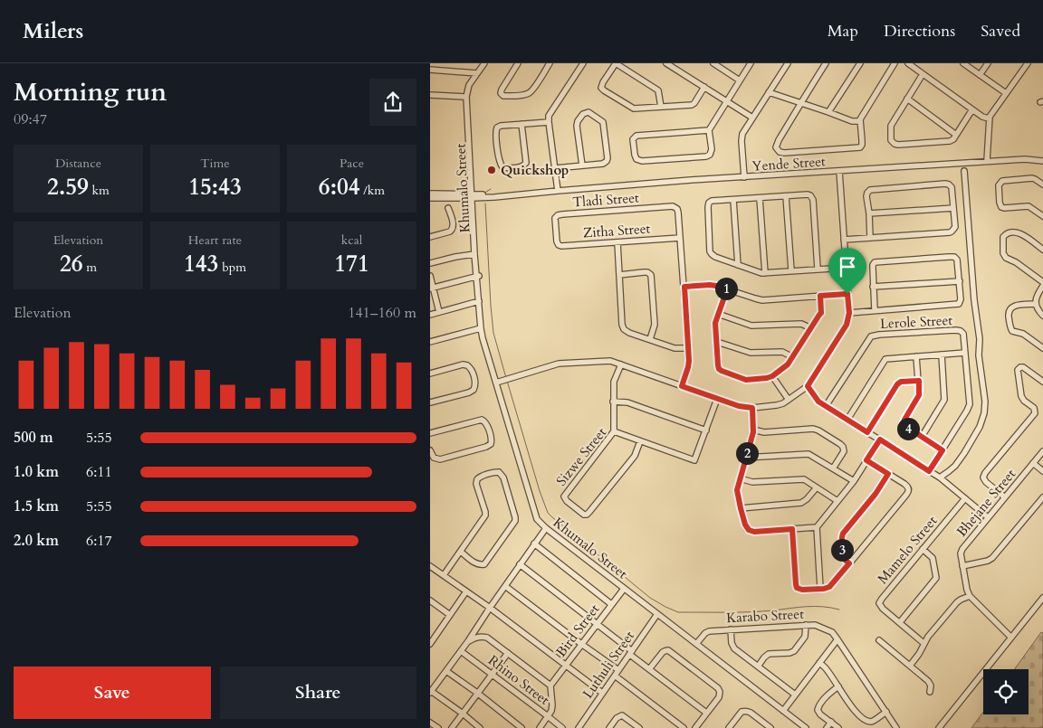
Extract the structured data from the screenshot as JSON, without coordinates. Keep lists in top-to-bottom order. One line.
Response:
{"streets":{"street":["Yende Street","Khumalo Street","Tladi Street","Zitha Street","Lerole Street","Sizwe Street","Bhejane Street","Mamelo Street","Karabo Street","Bird Street","Luthuli Street","Rhino Street"]},"crossings":[["Yende Street","Khumalo Street"],["Khumalo Street","Karabo Street"],["Khumalo Street","Bird Street"],["Khumalo Street","Luthuli Street"],["Tladi Street","Zitha Street"]],"places":["Quickshop"],"page":{"header":"Milers","nav":["Map","Directions","Saved"],"heading":["Morning run","09:47"],"stats":[["Distance","2.59 km"],["Time","15:43"],["Pace","6:04 /km"],["Elevation","26 m"],["Heart rate","143 bpm"],["kcal","171"]],"pins":["1","4","2","3"],"chart":["Elevation","141–160 m"],"list":[{"name":"500 m","note":"5:55"},{"name":"1.0 km","note":"6:11"},{"name":"1.5 km","note":"5:55"},{"name":"2.0 km","note":"6:17"}],"buttons":["Save","Share"]}}
